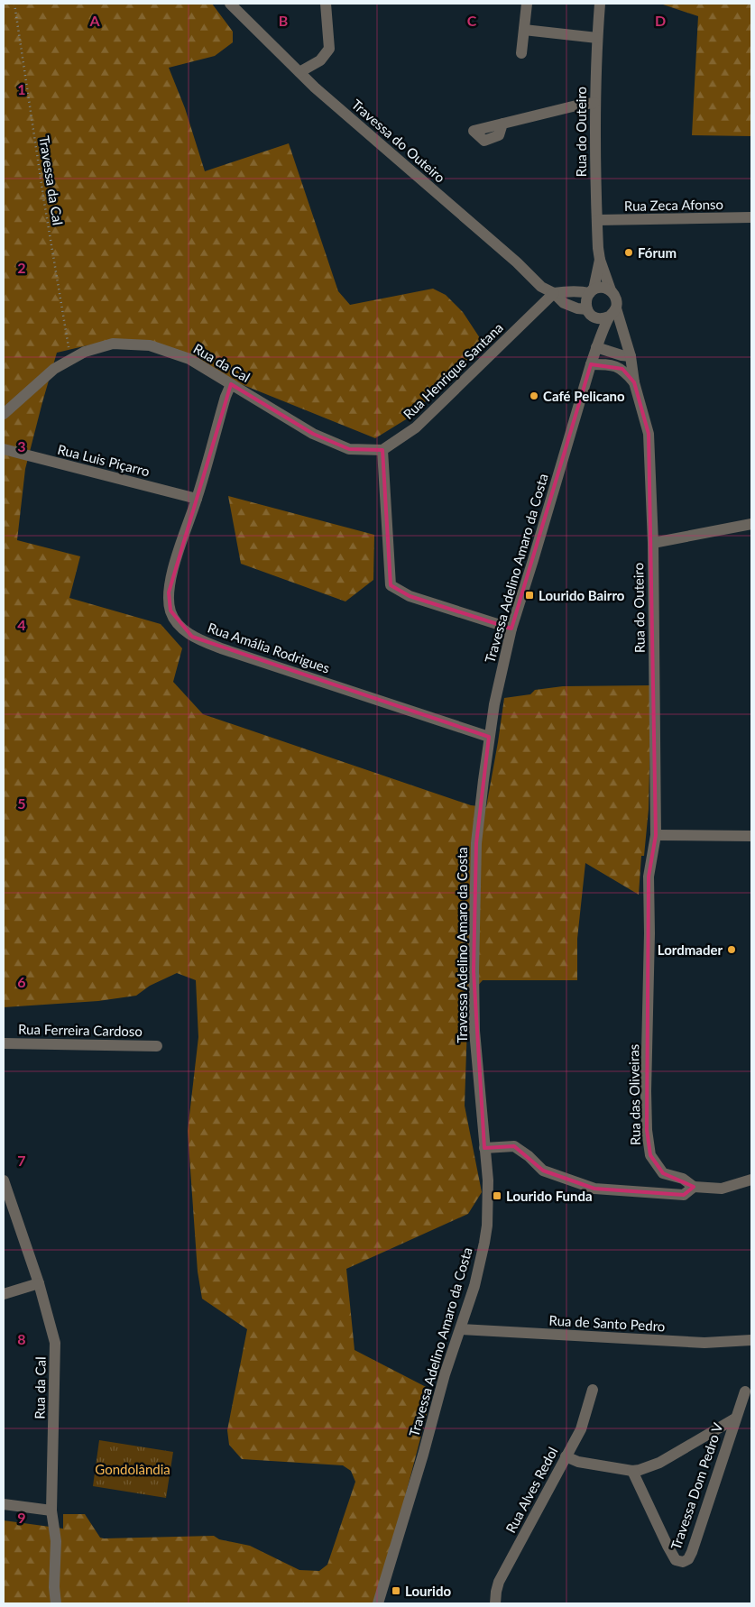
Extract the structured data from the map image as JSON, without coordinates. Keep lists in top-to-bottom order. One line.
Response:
{"streets":{"street":["Rua do Outeiro","Travessa do Outeiro","Rua Zeca Afonso","Rua da Cal","Rua Henrique Santana","Rua Luis Piçarro","Travessa Adelino Amaro da Costa","Rua Amália Rodrigues","Rua Ferreira Cardoso","Rua das Oliveiras","Rua de Santo Pedro","Travessa Dom Pedro V","Rua Alves Redol"],"path":["Travessa da Cal"]},"crossings":[["Rua do Outeiro","Travessa do Outeiro"],["Rua do Outeiro","Rua Zeca Afonso"],["Rua do Outeiro","Travessa Adelino Amaro da Costa"],["Rua do Outeiro","Rua das Oliveiras"],["Travessa do Outeiro","Rua Henrique Santana"],["Travessa do Outeiro","Travessa Adelino Amaro da Costa"],["Travessa da Cal","Rua da Cal"],["Rua da Cal","Rua Henrique Santana"],["Rua da Cal","Rua Amália Rodrigues"],["Rua Luis Piçarro","Rua Amália Rodrigues"],["Travessa Adelino Amaro da Costa","Rua Amália Rodrigues"],["Travessa Adelino Amaro da Costa","Rua de Santo Pedro"],["Travessa Dom Pedro V","Rua Alves Redol"]],"parks":["Gondolândia"],"places":{"other":["Fórum","Café Pelicano","Lordmader"],"transit":["Lourido Bairro","Lourido Funda","Lourido"]},"grid":{"columns":["A","B","C","D"],"rows":["1","2","3","4","5","6","7","8","9"]}}
